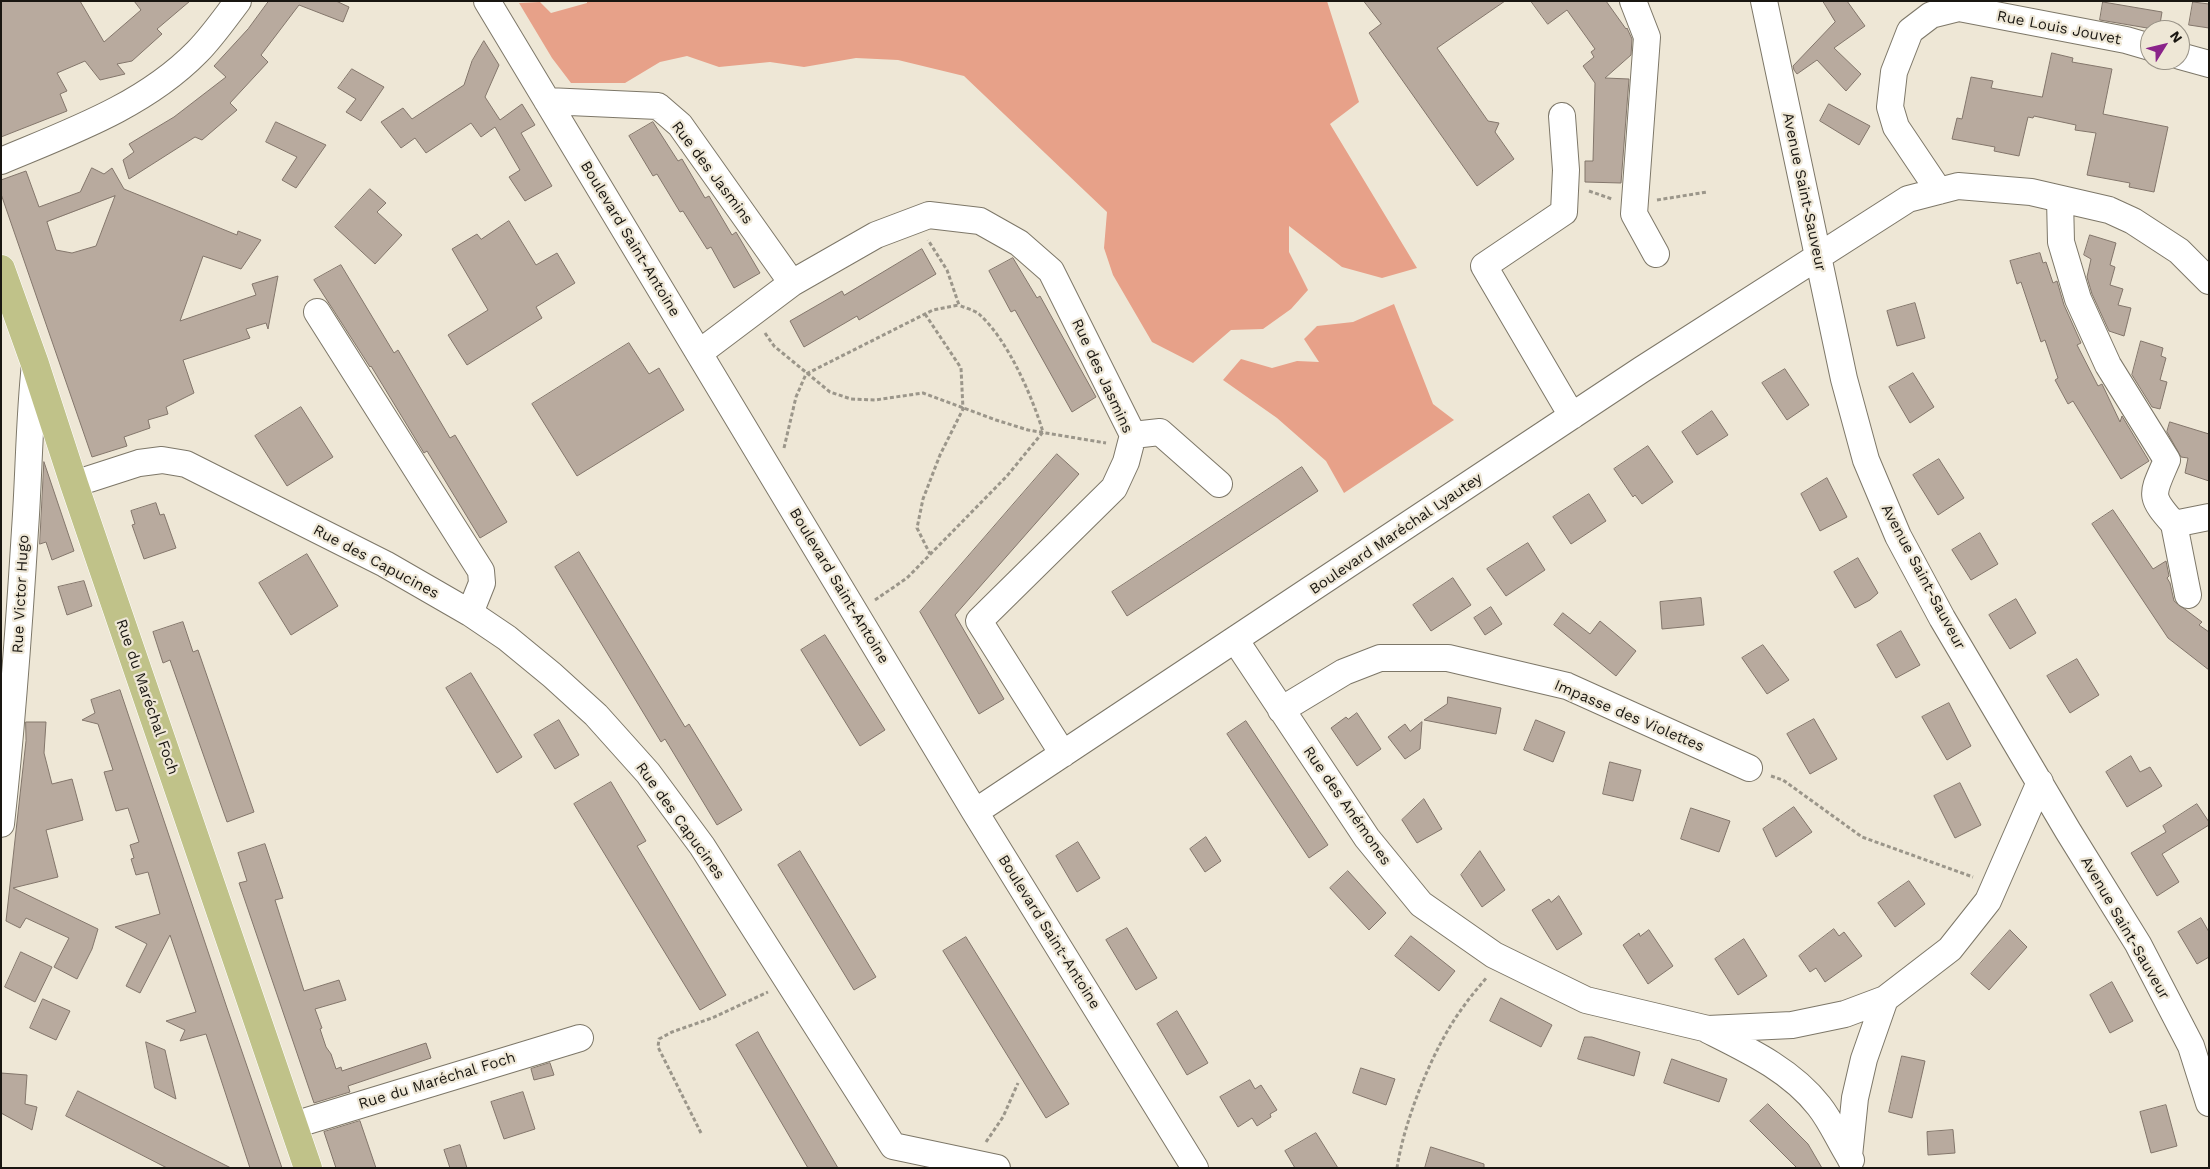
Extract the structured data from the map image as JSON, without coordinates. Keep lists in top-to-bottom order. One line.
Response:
{"streets":{"main road":["Rue du Maréchal Foch"],"street":["Rue Louis Jouvet","Rue des Jasmins","Avenue Saint-Sauveur","Boulevard Saint-Antoine","Boulevard Maréchal Lyautey","Rue des Capucines","Rue Victor Hugo","Impasse des Violettes","Rue des Anémones"]},"crossings":[["Rue Louis Jouvet","Boulevard Maréchal Lyautey"],["Rue des Jasmins","Boulevard Saint-Antoine"],["Rue des Jasmins","Boulevard Maréchal Lyautey"],["Avenue Saint-Sauveur","Boulevard Maréchal Lyautey"],["Avenue Saint-Sauveur","Rue des Anémones"],["Boulevard Saint-Antoine","Boulevard Maréchal Lyautey"],["Boulevard Maréchal Lyautey","Rue des Anémones"],["Rue des Capucines","Rue du Maréchal Foch"],["Rue Victor Hugo","Rue du Maréchal Foch"],["Impasse des Violettes","Rue des Anémones"]],"north":"top right"}
